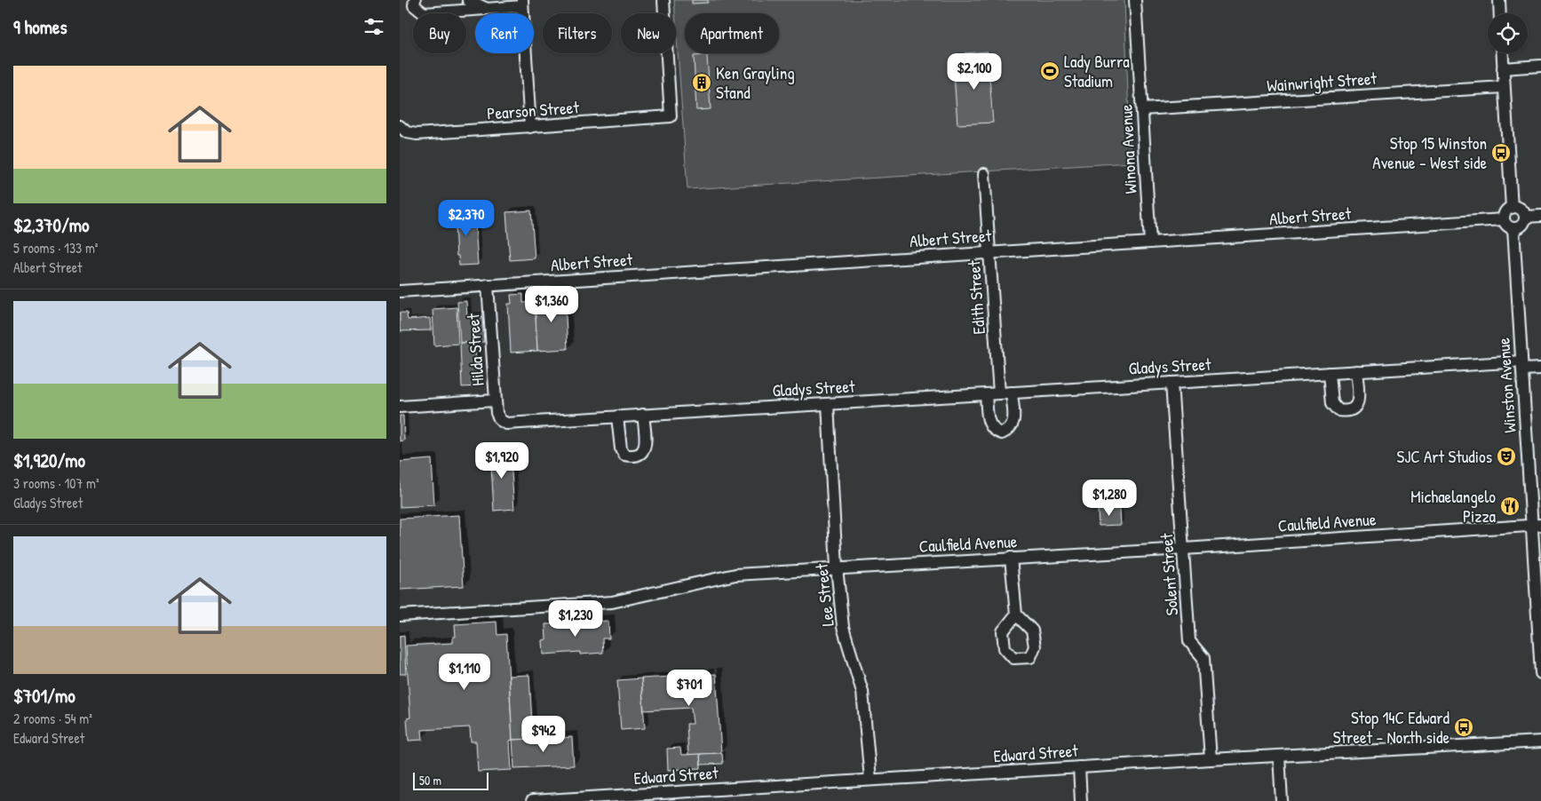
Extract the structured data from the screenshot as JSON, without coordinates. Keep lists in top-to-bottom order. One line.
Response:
{"streets":{"street":["Wainwright Street","Pearson Street","Winona Avenue","Albert Street","Edith Street","Hilda Street","Gladys Street","Winston Avenue","Caulfield Avenue","Solent Street","Lee Street","Edward Street"]},"crossings":[["Wainwright Street","Winona Avenue"],["Winona Avenue","Albert Street"],["Albert Street","Edith Street"],["Albert Street","Hilda Street"],["Albert Street","Winston Avenue"],["Edith Street","Gladys Street"],["Hilda Street","Gladys Street"],["Gladys Street","Winston Avenue"],["Gladys Street","Solent Street"],["Gladys Street","Lee Street"],["Winston Avenue","Caulfield Avenue"],["Caulfield Avenue","Solent Street"],["Caulfield Avenue","Lee Street"],["Solent Street","Edward Street"],["Lee Street","Edward Street"]],"places":{"sports":["Lady Burra Stadium"],"building":["Ken Grayling Stand"],"bus stop":["Stop 15 Winston Avenue - West side","Stop 14C Edward Street - North side"],"theatre":["SJC Art Studios"],"restaurant":["Michaelangelo Pizza"]},"scale_bar":"50 m","page":{"heading":"9 homes","chip":["Buy","Rent","Filters","New","Apartment"],"list":[{"name":"$2,370/mo","note":"5 rooms · 133 m² · Albert Street"},{"name":"$1,920/mo","note":"3 rooms · 107 m² · Gladys Street"},{"name":"$701/mo","note":"2 rooms · 54 m² · Edward Street"}],"price":["$2,100","$2,370","$1,360","$1,920","$1,280","$1,230","$1,110","$701","$942"],"scale":"50 m"}}
